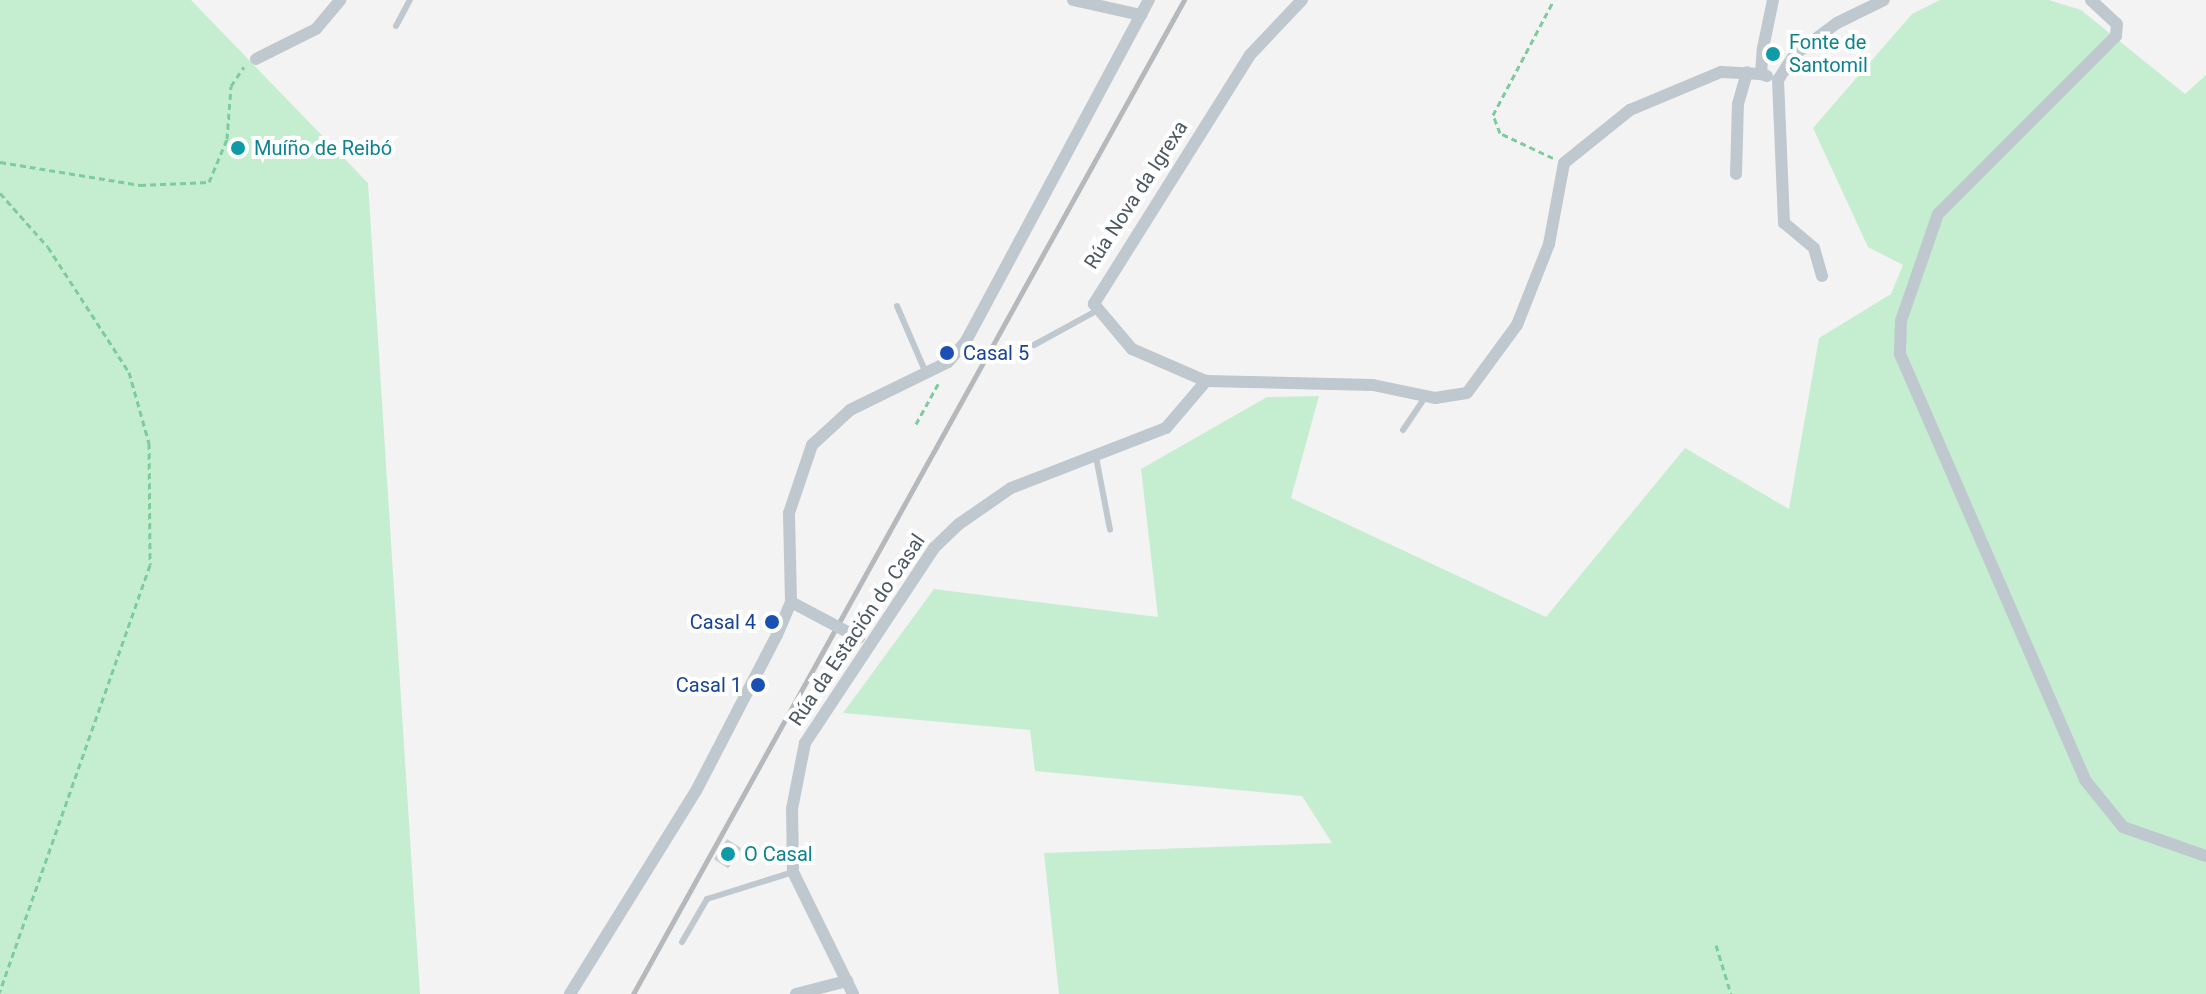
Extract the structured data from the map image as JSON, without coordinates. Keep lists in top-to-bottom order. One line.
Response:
{"streets":{"street":["Rúa Nova da Igrexa","Rúa da Estación do Casal"]},"places":["Fonte de Santomil","Muíño de Reibó","Casal 5","Casal 4","Casal 1","O Casal"]}
